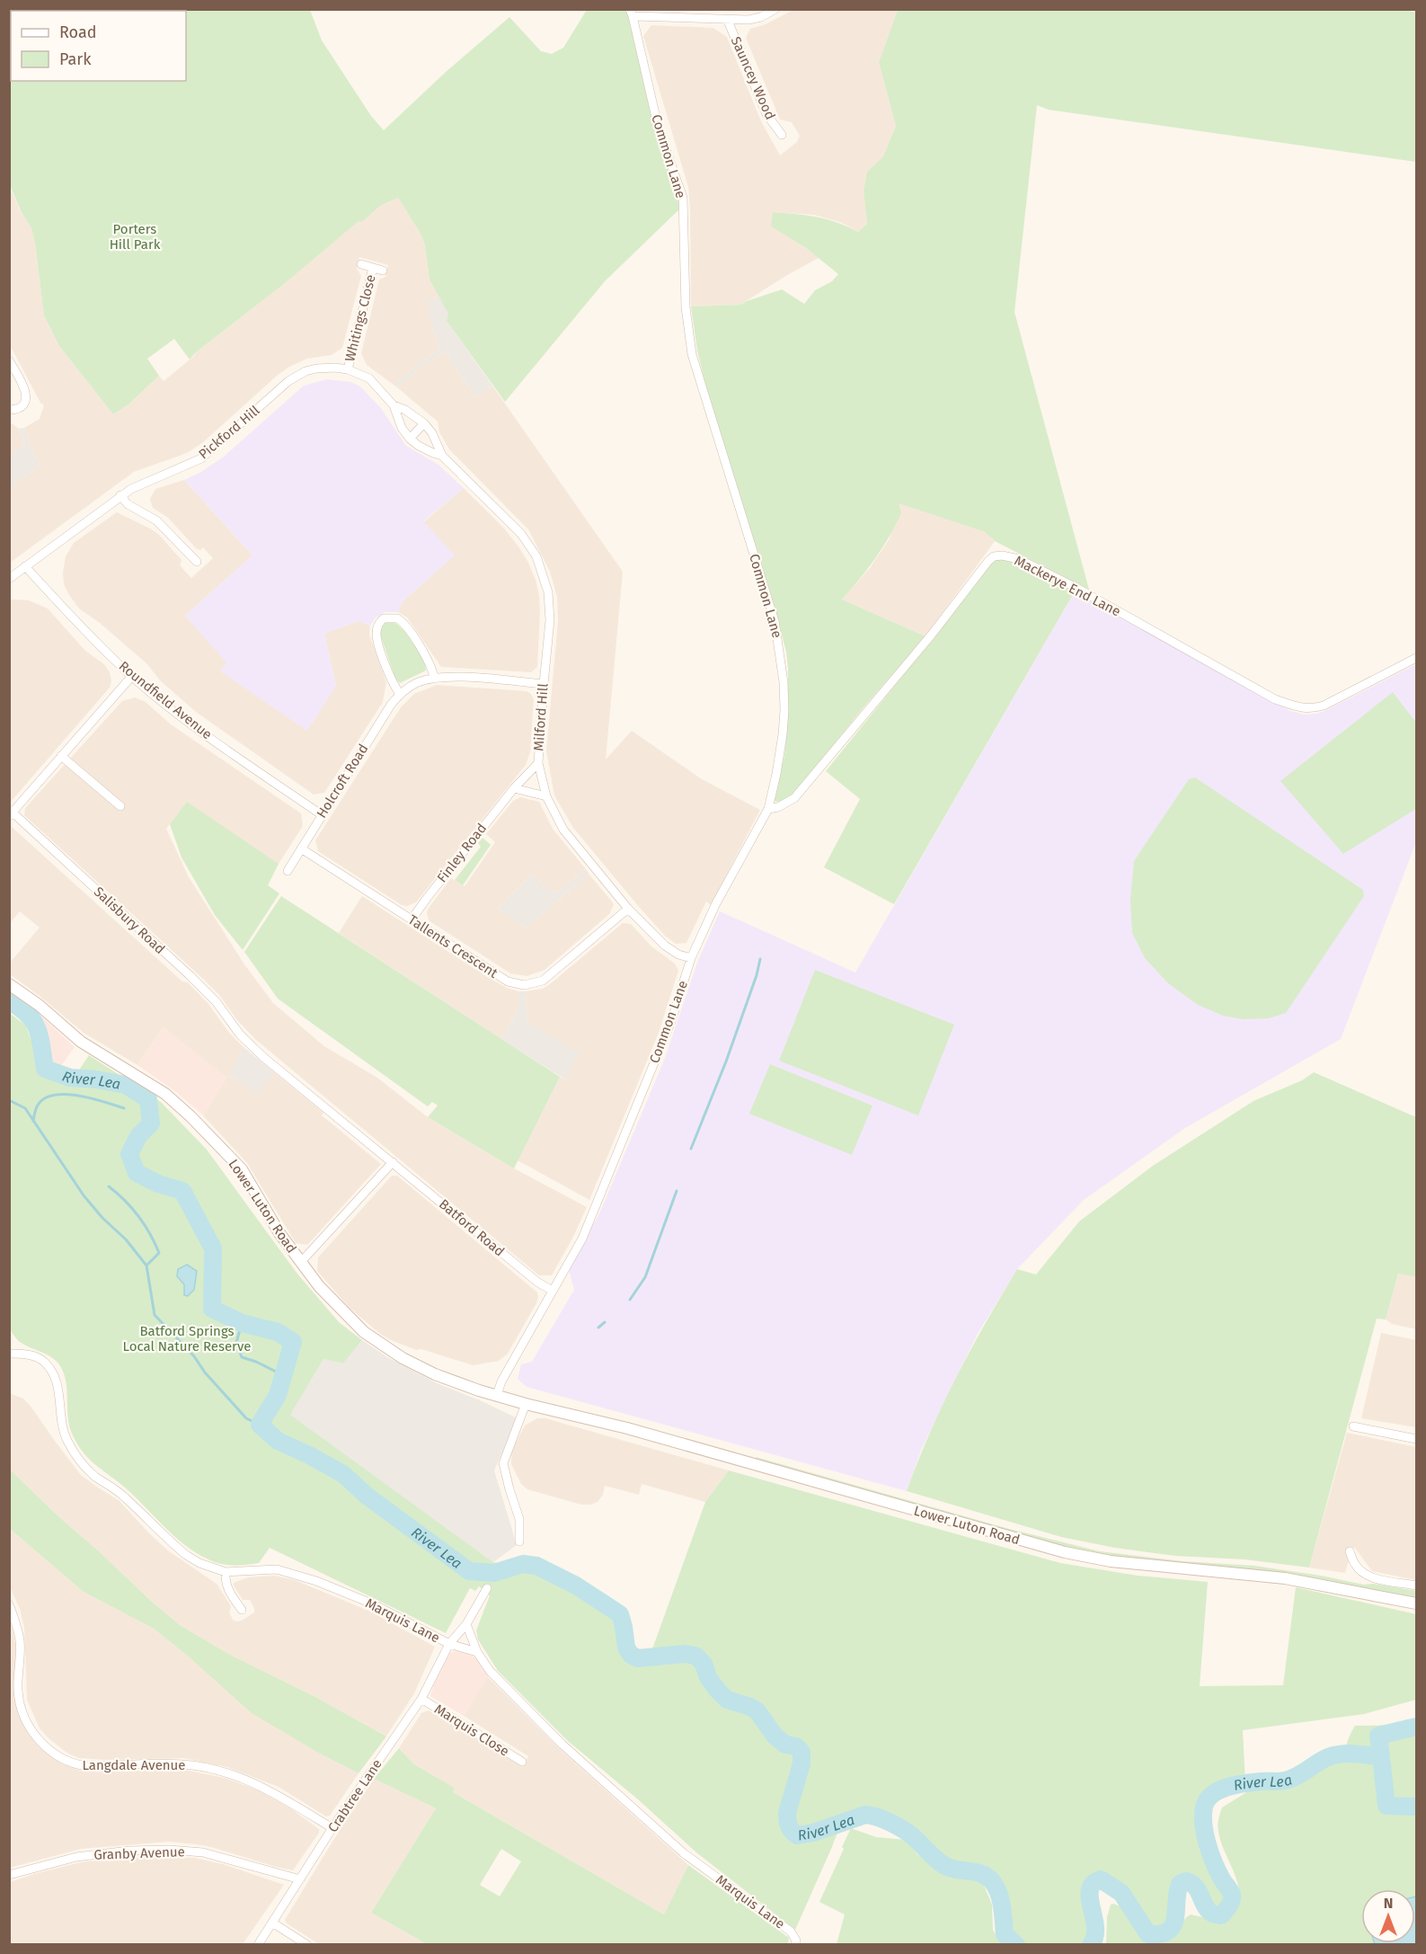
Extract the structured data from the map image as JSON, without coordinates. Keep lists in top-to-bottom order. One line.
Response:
{"streets":{"main road":["Lower Luton Road"],"street":["Sauncey Wood","Common Lane","Whitings Close","Pickford Hill","Mackerye End Lane","Roundfield Avenue","Milford Hill","Holcroft Road","Finley Road","Salisbury Road","Tallents Crescent","Batford Road","Marquis Lane","Marquis Close","Langdale Avenue","Crabtree Lane","Granby Avenue"]},"crossings":[["Sauncey Wood","Common Lane"],["Common Lane","Mackerye End Lane"],["Common Lane","Milford Hill"],["Common Lane","Lower Luton Road"],["Common Lane","Batford Road"],["Whitings Close","Pickford Hill"],["Pickford Hill","Roundfield Avenue"],["Pickford Hill","Milford Hill"],["Roundfield Avenue","Holcroft Road"],["Milford Hill","Holcroft Road"],["Milford Hill","Finley Road"],["Milford Hill","Tallents Crescent"],["Holcroft Road","Tallents Crescent"],["Finley Road","Tallents Crescent"],["Salisbury Road","Batford Road"],["Marquis Lane","Crabtree Lane"],["Marquis Close","Crabtree Lane"],["Langdale Avenue","Crabtree Lane"],["Crabtree Lane","Granby Avenue"]],"water":["River Lea"],"parks":["Porters Hill Park","Batford Springs Local Nature Reserve"],"legend":["Road","Park"],"north":"top"}
